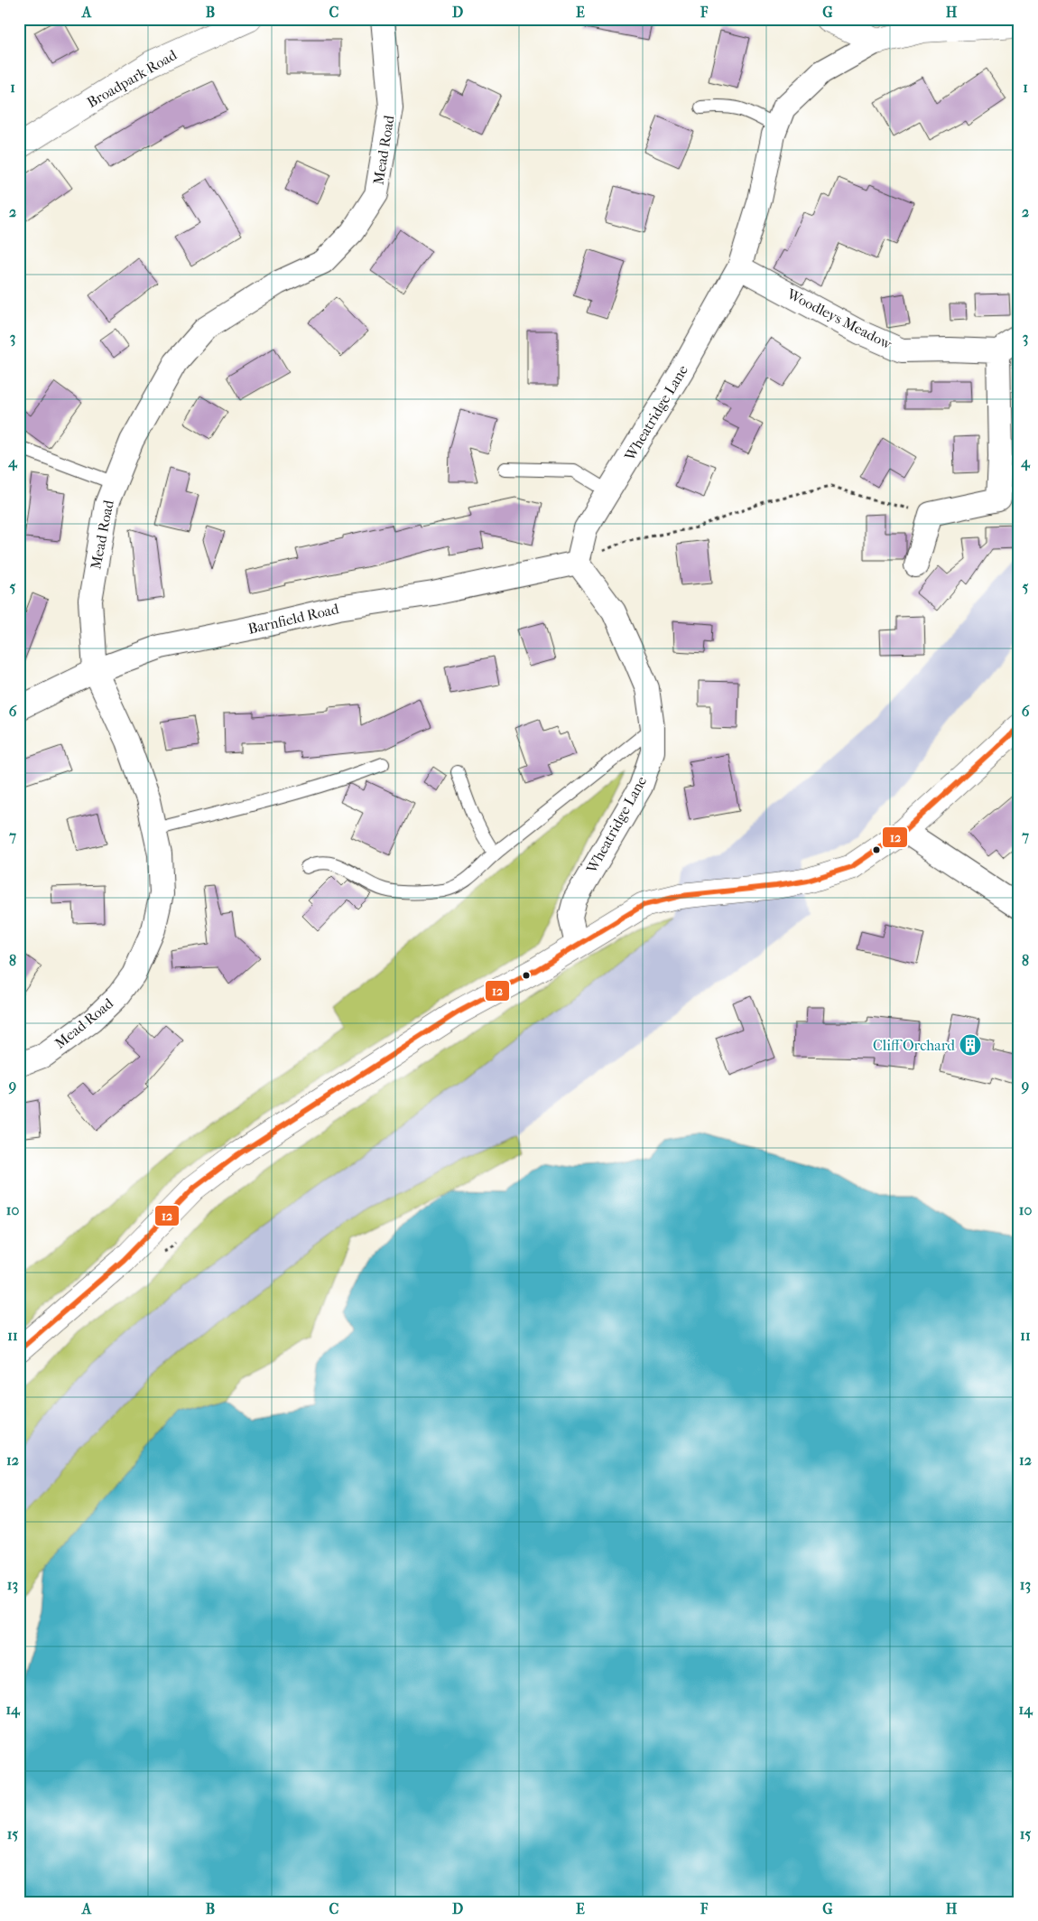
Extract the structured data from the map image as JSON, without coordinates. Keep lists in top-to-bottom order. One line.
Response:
{"streets":{"main road":["Broadpark Road","Wheatridge Lane"],"street":["Mead Road","Woodleys Meadow","Barnfield Road"]},"crossings":[["Mead Road","Barnfield Road"],["Woodleys Meadow","Wheatridge Lane"],["Wheatridge Lane","Barnfield Road"]],"places":{"building":["Cliff Orchard"]},"lines":["transit line 12"],"grid":{"columns":["A","B","C","D","E","F","G","H"],"rows":["1","2","3","4","5","6","7","8","9","10","11","12","13","14","15"]}}
